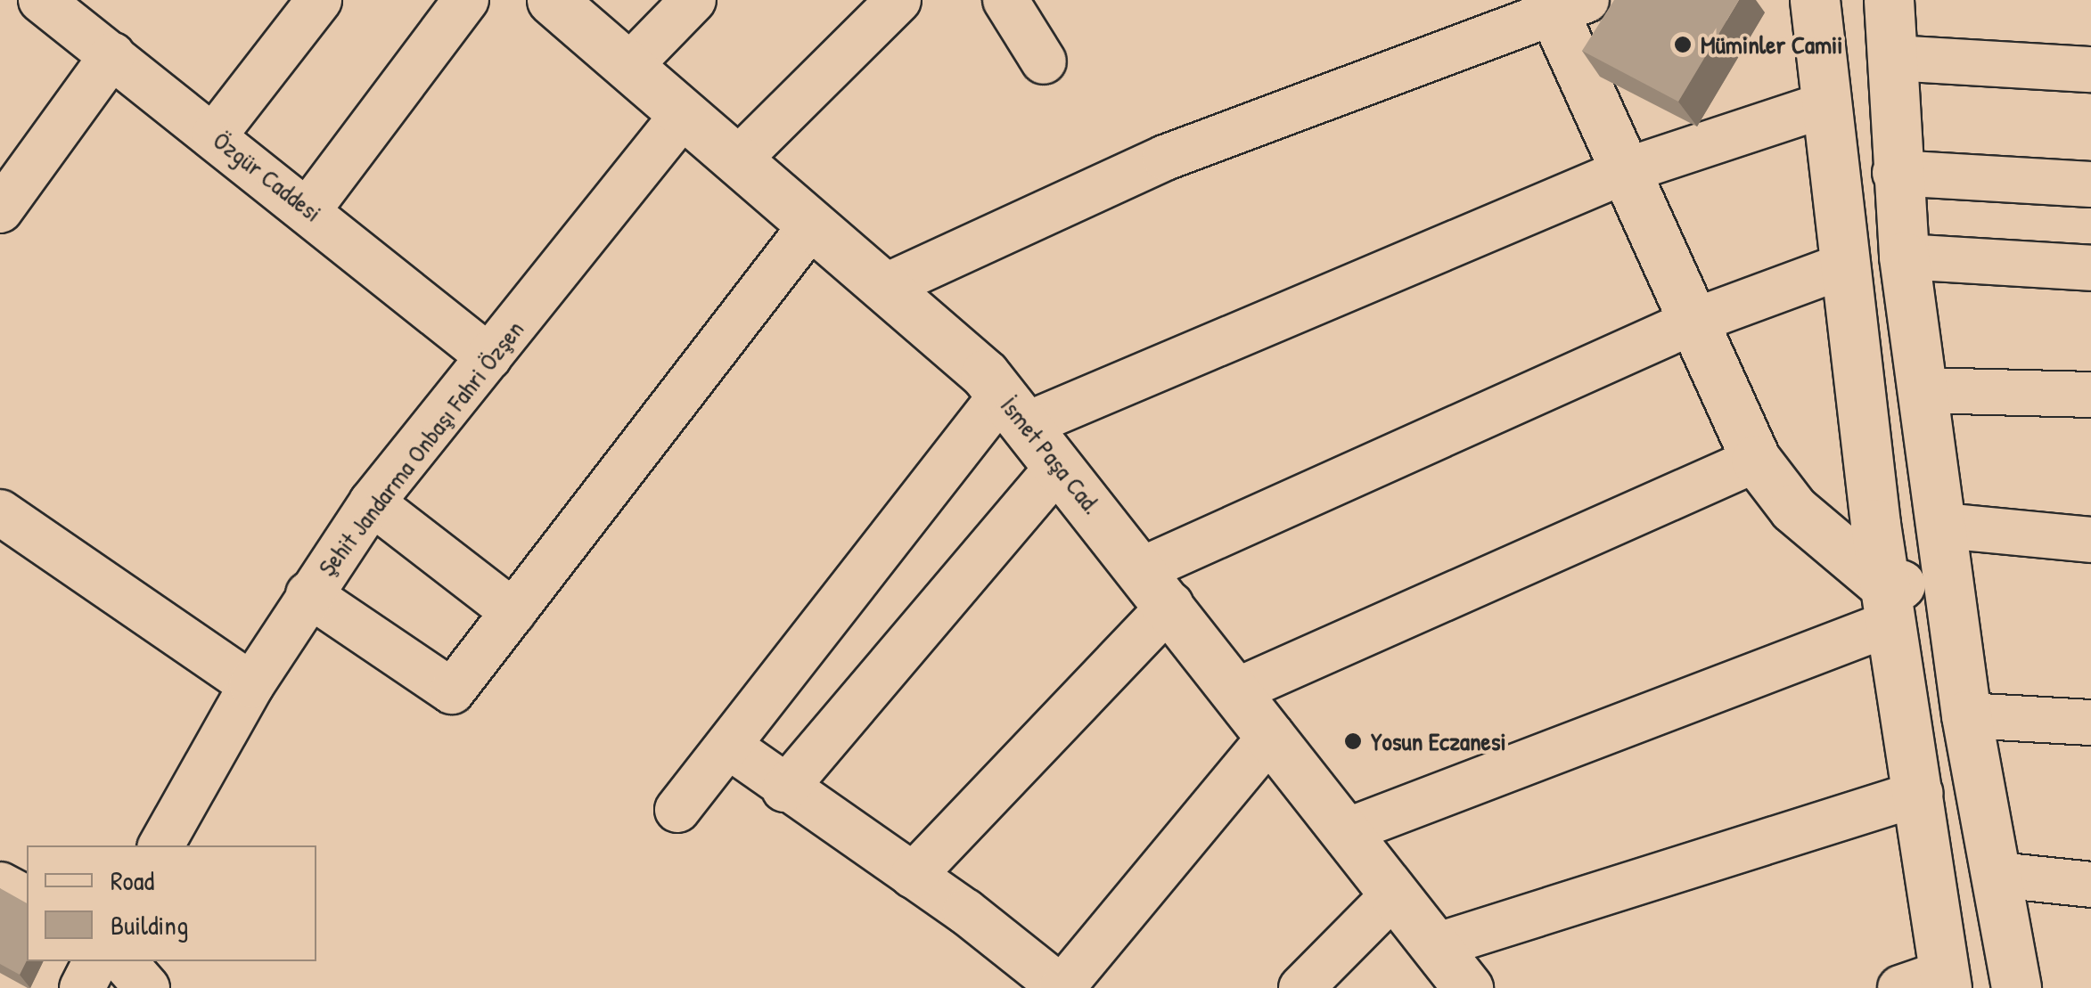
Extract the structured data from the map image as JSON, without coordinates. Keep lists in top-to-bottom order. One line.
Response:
{"streets":{"main road":["İsmet Paşa Cad."],"street":["Özgür Caddesi","Şehit Jandarma Onbaşı Fahri Özşen"]},"crossings":[["Özgür Caddesi","Şehit Jandarma Onbaşı Fahri Özşen"],["Şehit Jandarma Onbaşı Fahri Özşen","İsmet Paşa Cad."]],"places":["Müminler Camii","Yosun Eczanesi"],"legend":["Road","Building"]}
